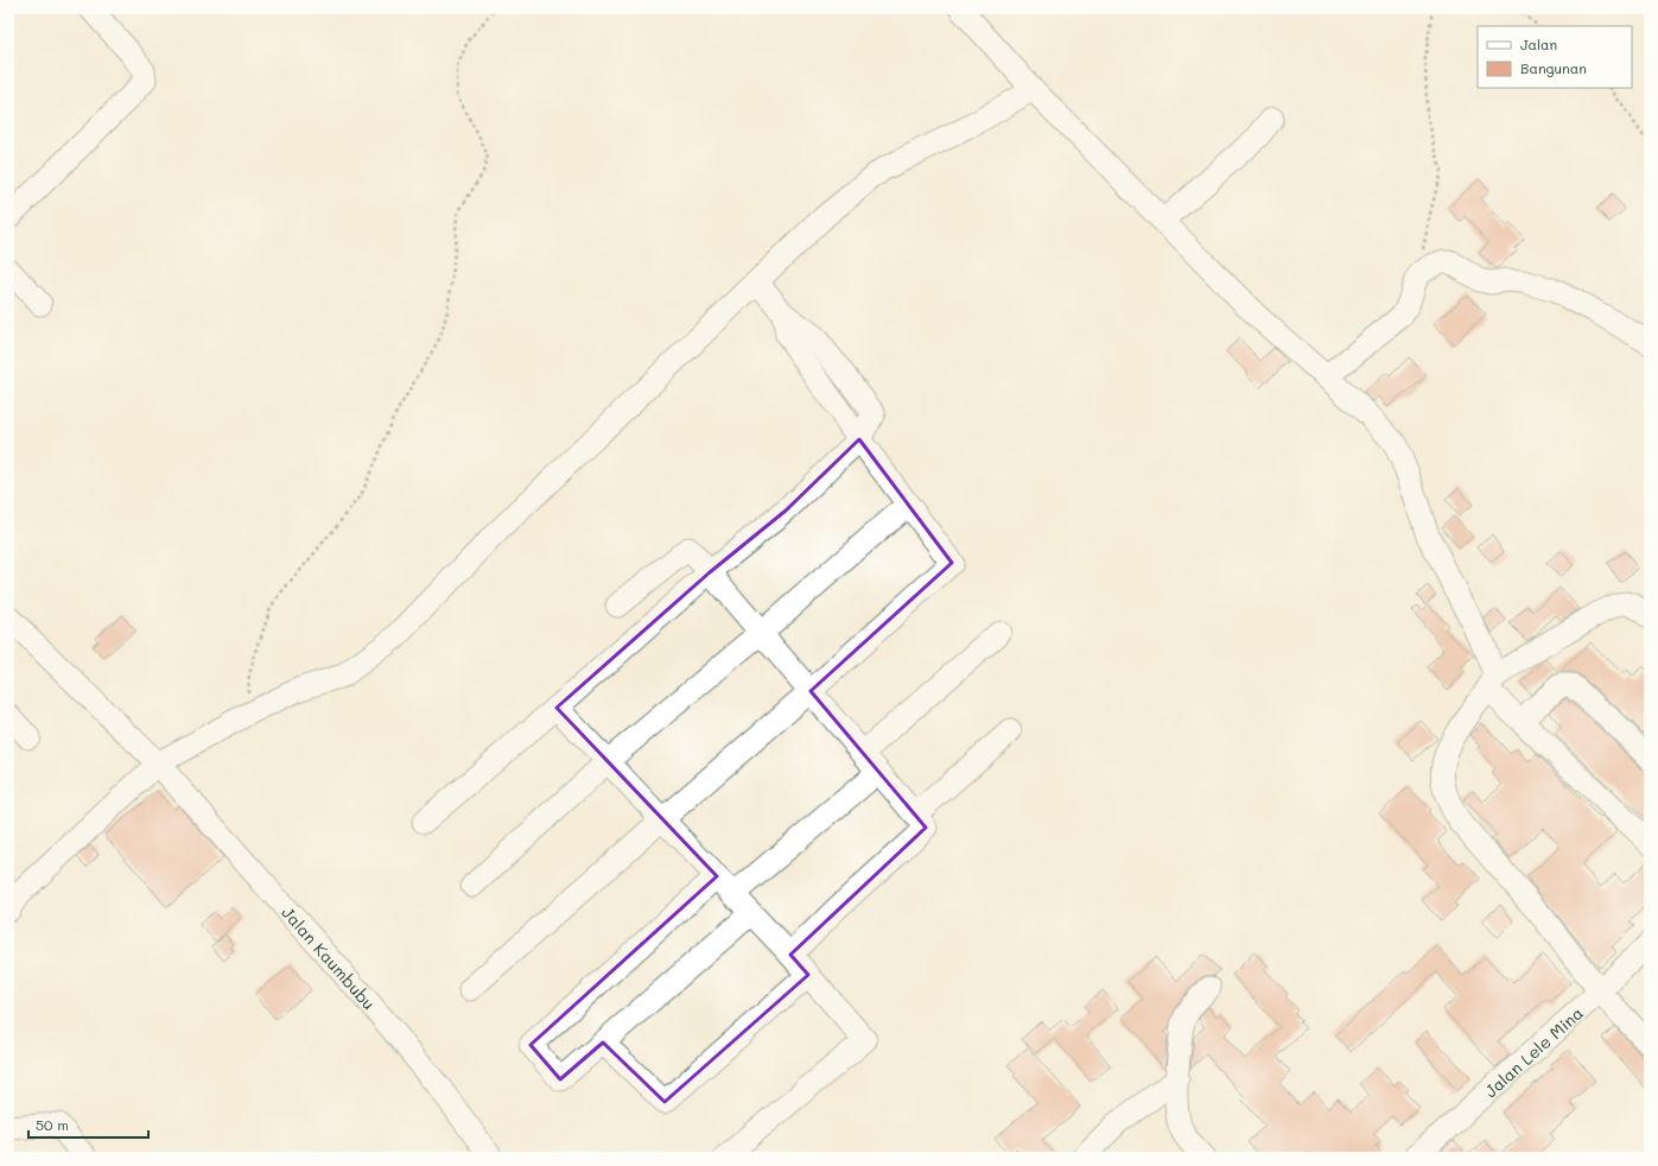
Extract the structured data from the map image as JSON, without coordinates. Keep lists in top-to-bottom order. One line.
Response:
{"streets":{"street":["Jalan Kaumbubu","Jalan Lele Mina"]},"legend":["Jalan","Bangunan"],"scale_bar":"50 m"}
